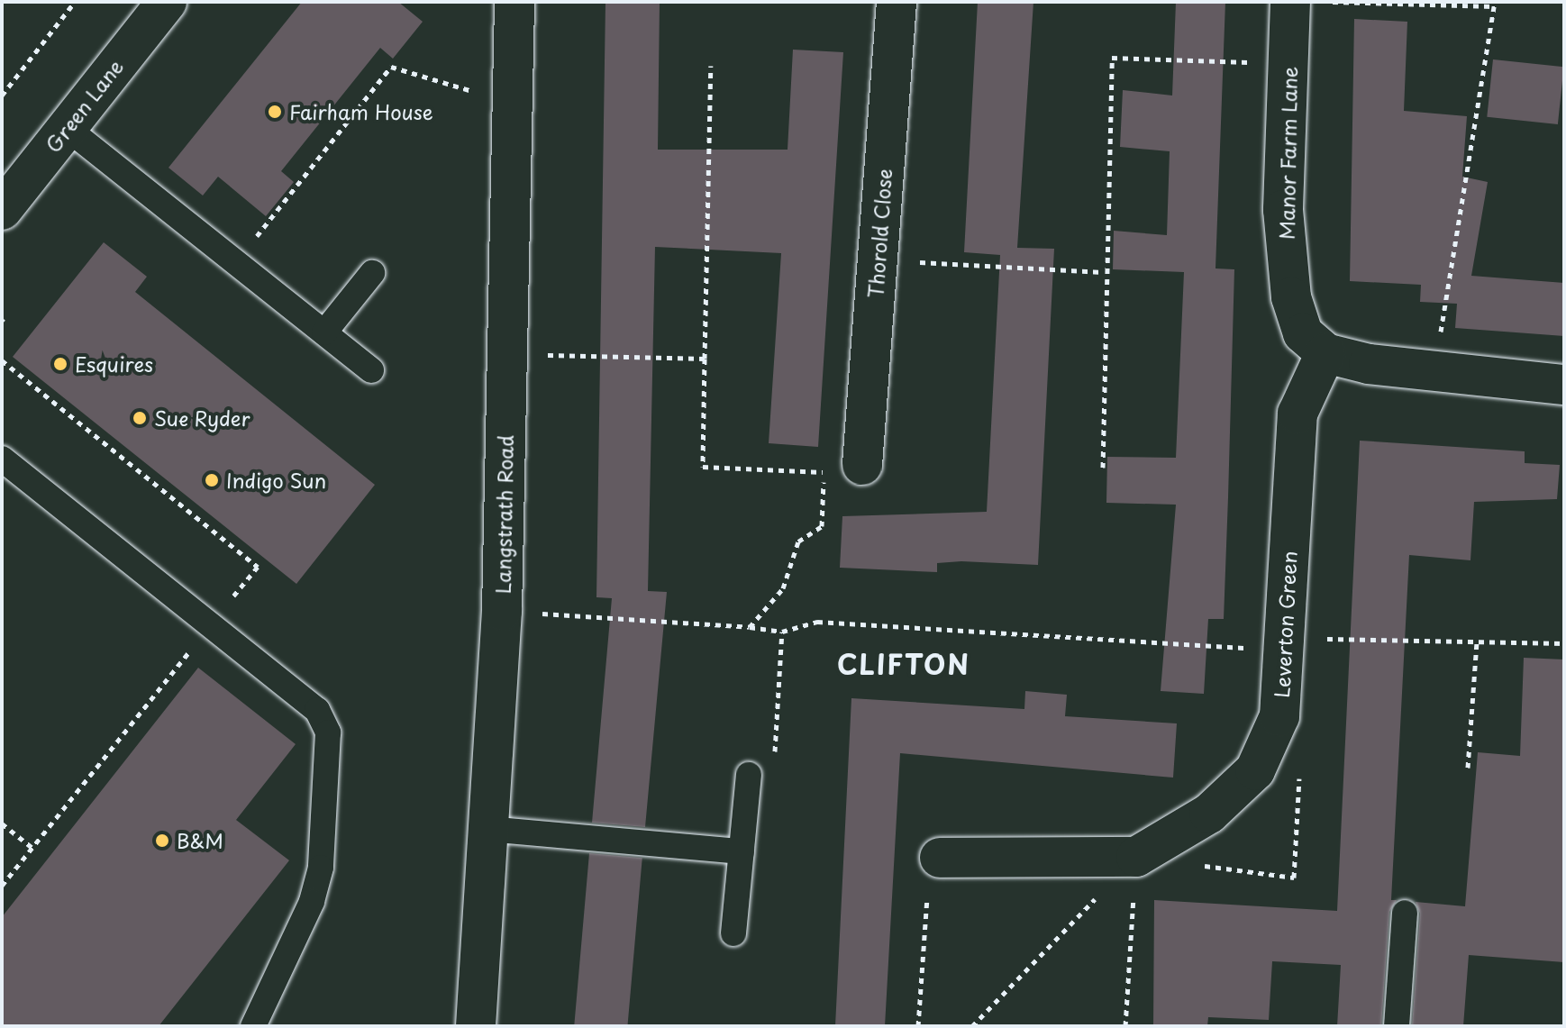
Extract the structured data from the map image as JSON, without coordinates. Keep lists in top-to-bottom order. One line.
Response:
{"streets":{"street":["Green Lane","Manor Farm Lane","Thorold Close","Langstrath Road","Leverton Green"]},"crossings":[["Manor Farm Lane","Leverton Green"]],"districts":["CLIFTON"],"places":["Fairham House","Esquires","Sue Ryder","Indigo Sun","B&M"]}
